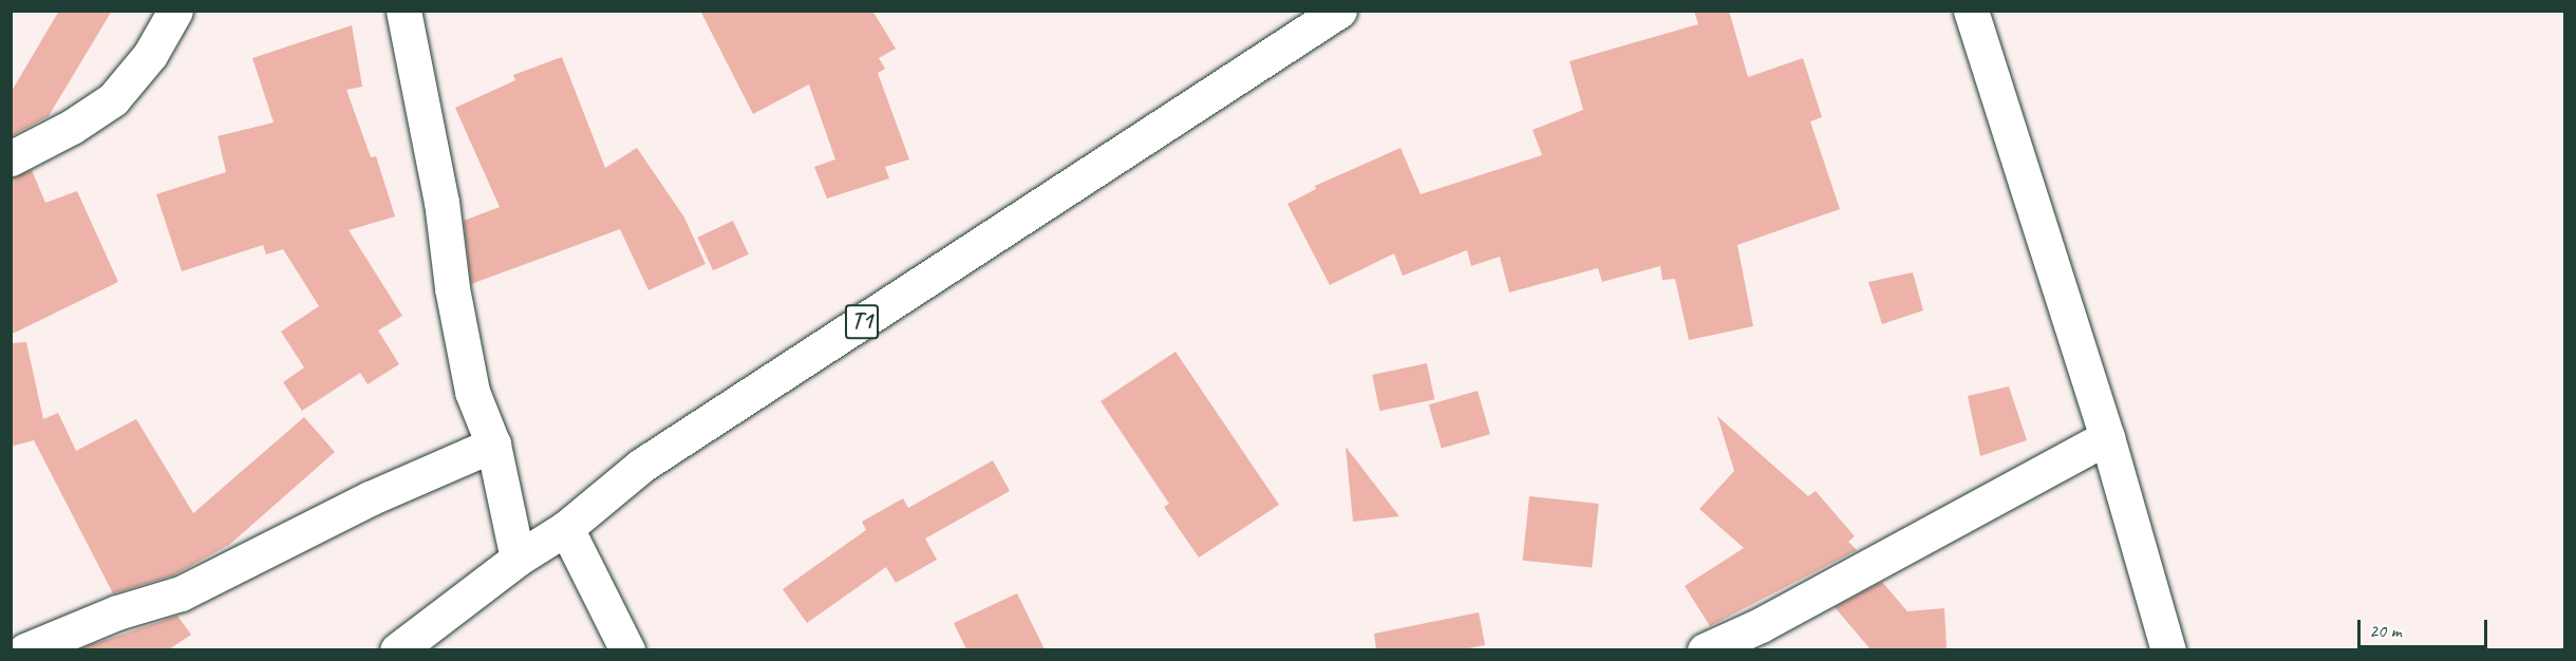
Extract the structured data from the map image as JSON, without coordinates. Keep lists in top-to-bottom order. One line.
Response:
{"streets":{"main road":["T1"]},"scale_bar":"20 m"}
